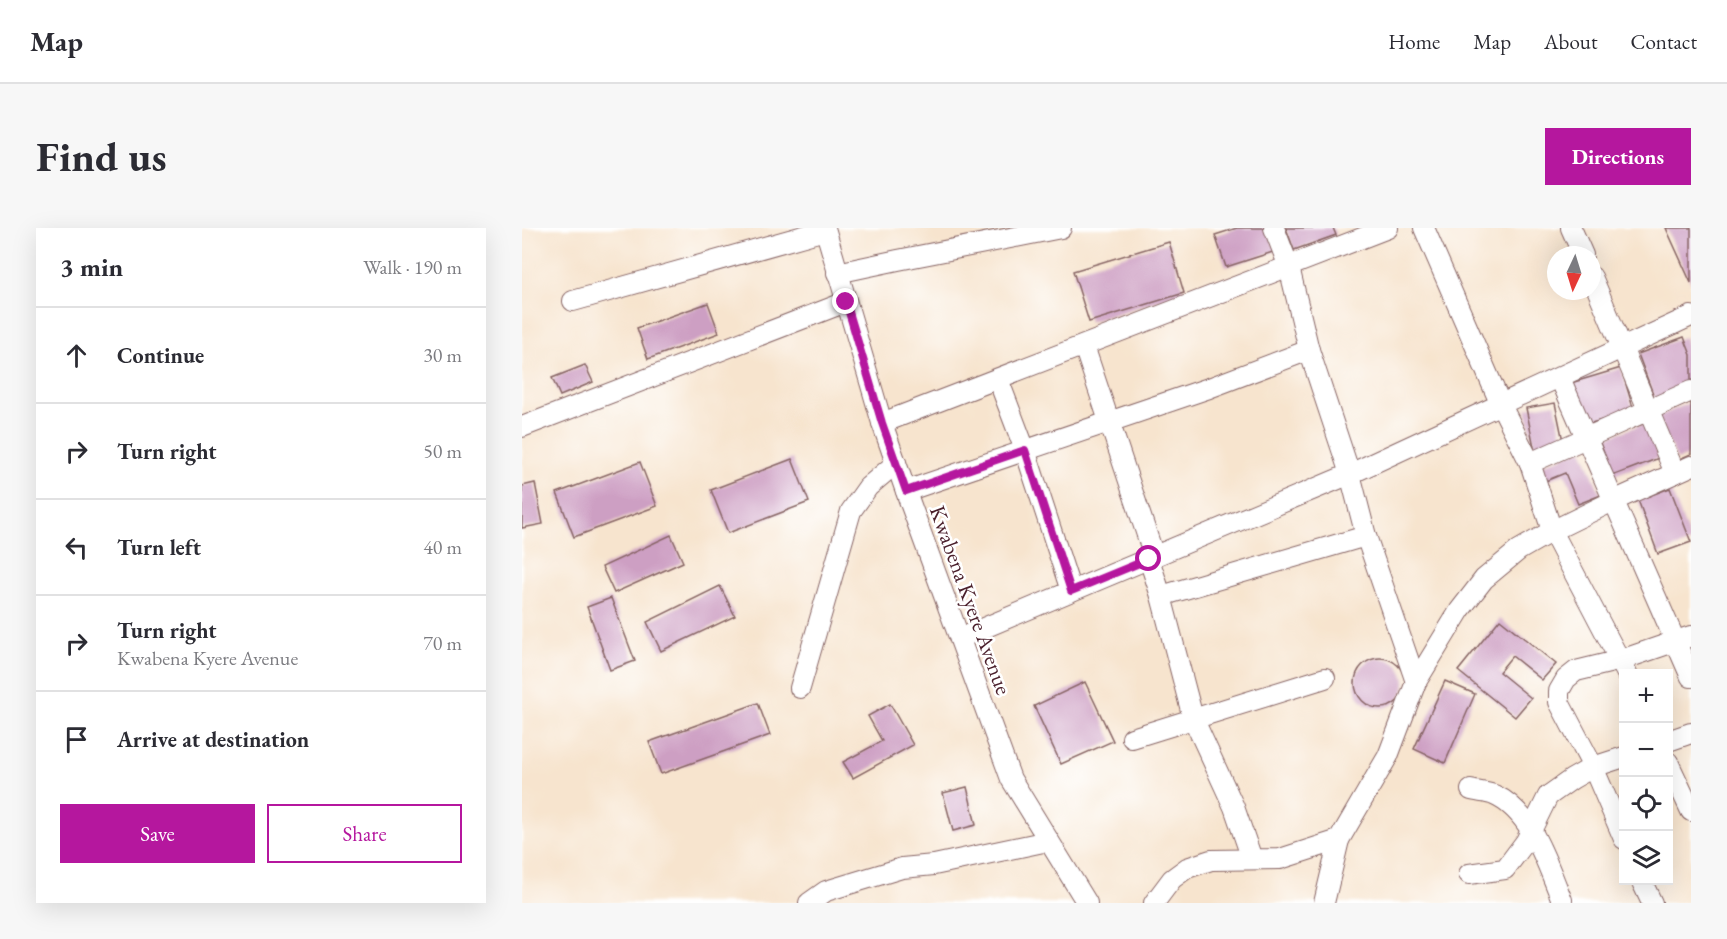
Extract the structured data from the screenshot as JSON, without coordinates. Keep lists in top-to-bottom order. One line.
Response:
{"streets":{"street":["Kwabena Kyere Avenue"]},"north":"bottom","page":{"header":"Map","nav":["Home","Map","About","Contact"],"buttons":["Directions",["Save","Share"]],"title":"Find us","heading":["3 min","Walk · 190 m"],"list":[["Continue","30 m"],["Turn right","50 m"],["Turn left","40 m"],["Turn right","Kwabena Kyere Avenue","70 m"],"Arrive at destination"],"map_buttons":["+","−"]}}
